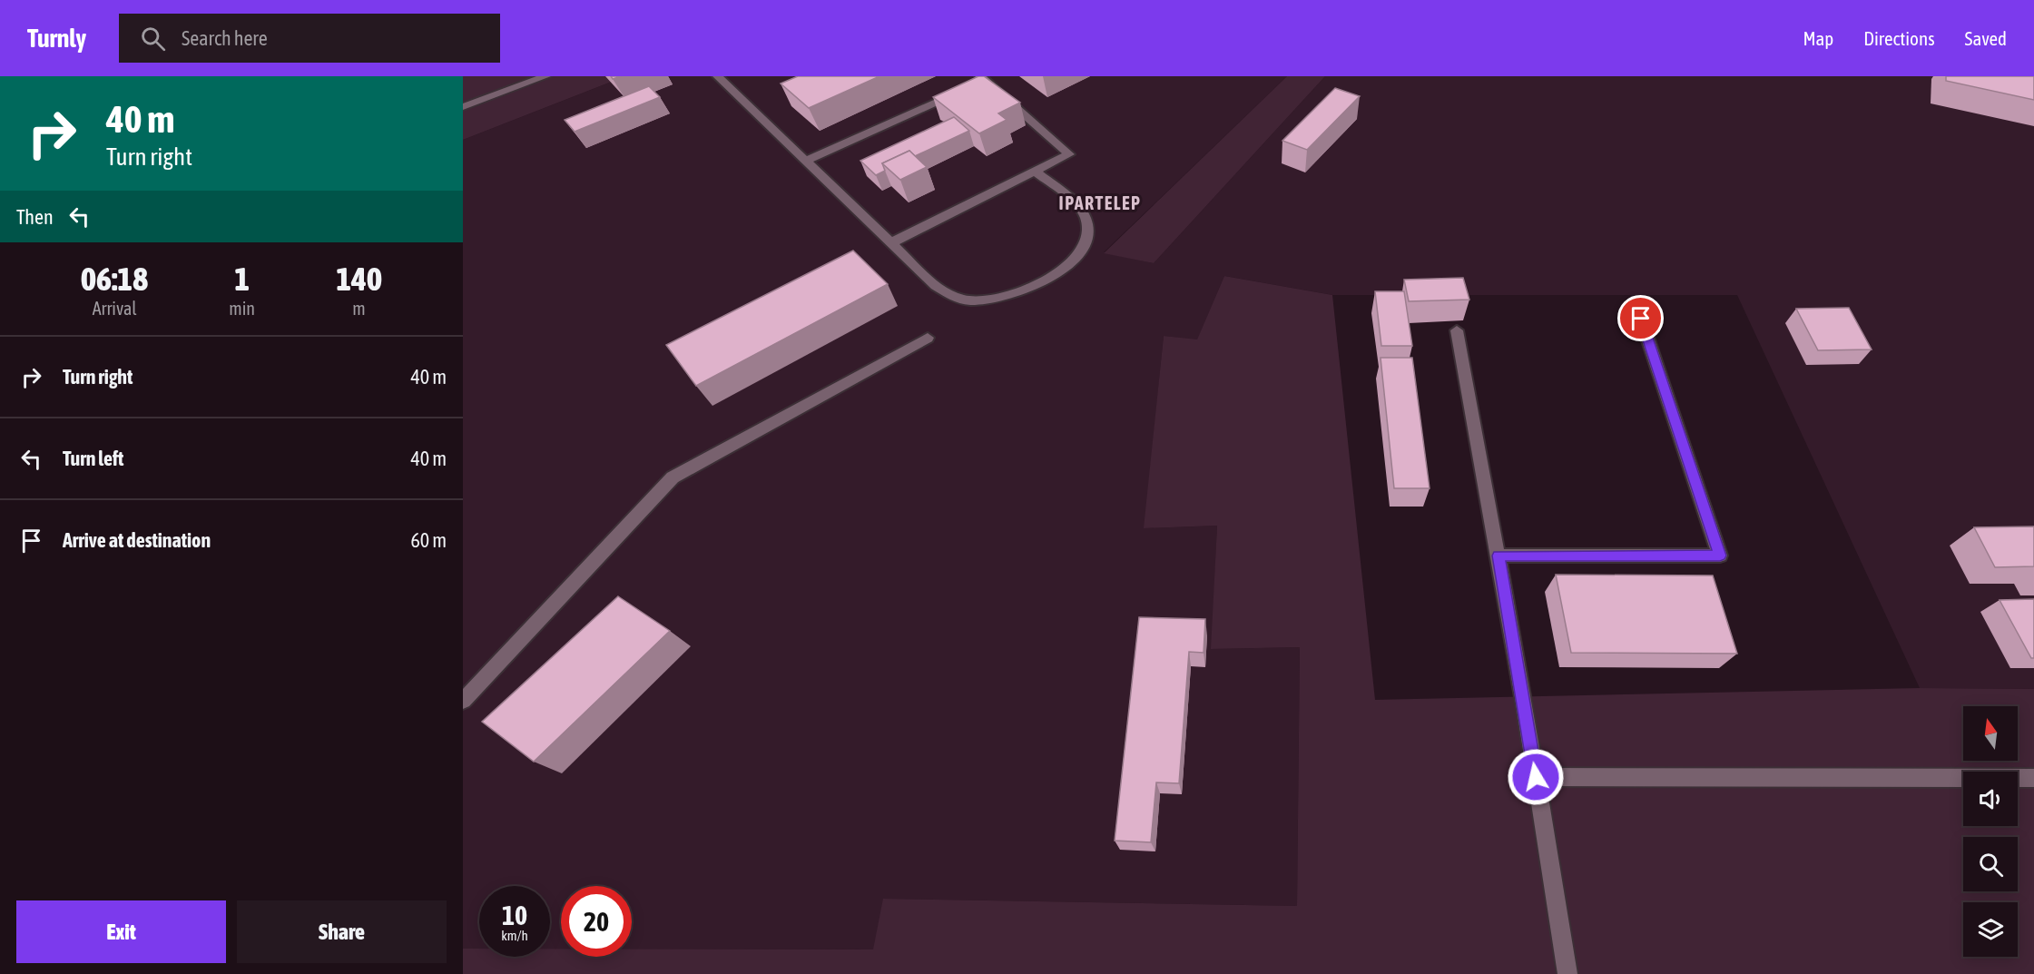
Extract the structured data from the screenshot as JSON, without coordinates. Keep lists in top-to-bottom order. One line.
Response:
{"districts":["IPARTELEP"],"north":"top","page":{"header":"Turnly","search":"Search here","nav":["Map","Directions","Saved"],"turn":["40 m","Turn right"],"then":"Then","eta":["06:18","Arrival","1","min","140","m"],"list":[{"name":"Turn right","value":"40 m"},{"name":"Turn left","value":"40 m"},{"name":"Arrive at destination","value":"60 m"}],"speed":"10 km/h","limit":"20","buttons":["Exit","Share"]}}
